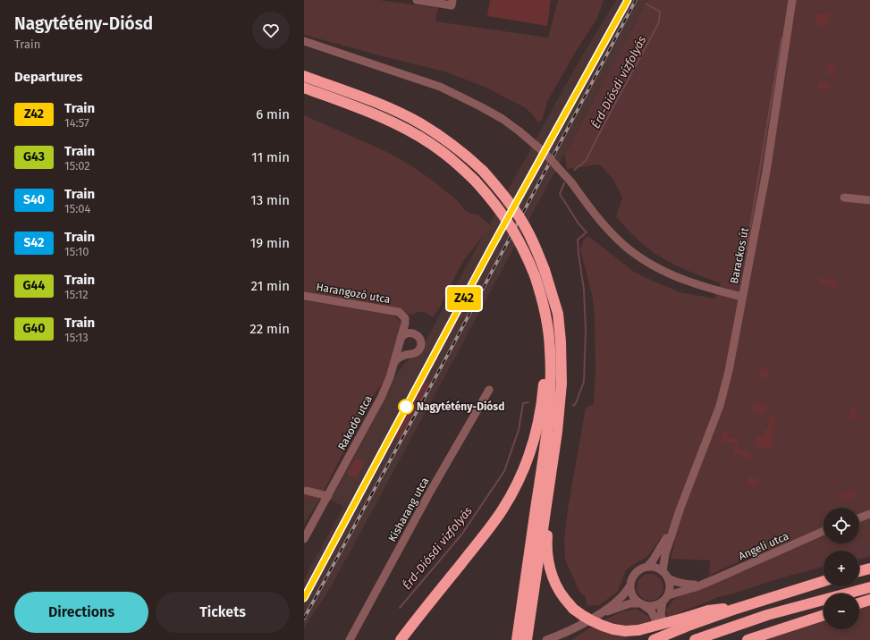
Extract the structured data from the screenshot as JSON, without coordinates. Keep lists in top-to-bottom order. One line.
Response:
{"streets":{"street":["Barackos út","Harangozó utca","Rakodó utca","Kisharang utca","Angeli utca"]},"crossings":[["Barackos út","Angeli utca"],["Harangozó utca","Rakodó utca"]],"water":["Érd-Diósdi vízfolyás"],"places":["Nagytétény-Diósd"],"page":{"heading":[["Nagytétény-Diósd","Train"],"Departures"],"on_map":"Z42","list":[{"mark":"Z42","name":"Train","note":"14:57","value":"6 min"},{"mark":"G43","name":"Train","note":"15:02","value":"11 min"},{"mark":"S40","name":"Train","note":"15:04","value":"13 min"},{"mark":"S42","name":"Train","note":"15:10","value":"19 min"},{"mark":"G44","name":"Train","note":"15:12","value":"21 min"},{"mark":"G40","name":"Train","note":"15:13","value":"22 min"}],"map_buttons":["+","−"],"buttons":["Directions","Tickets"]}}
